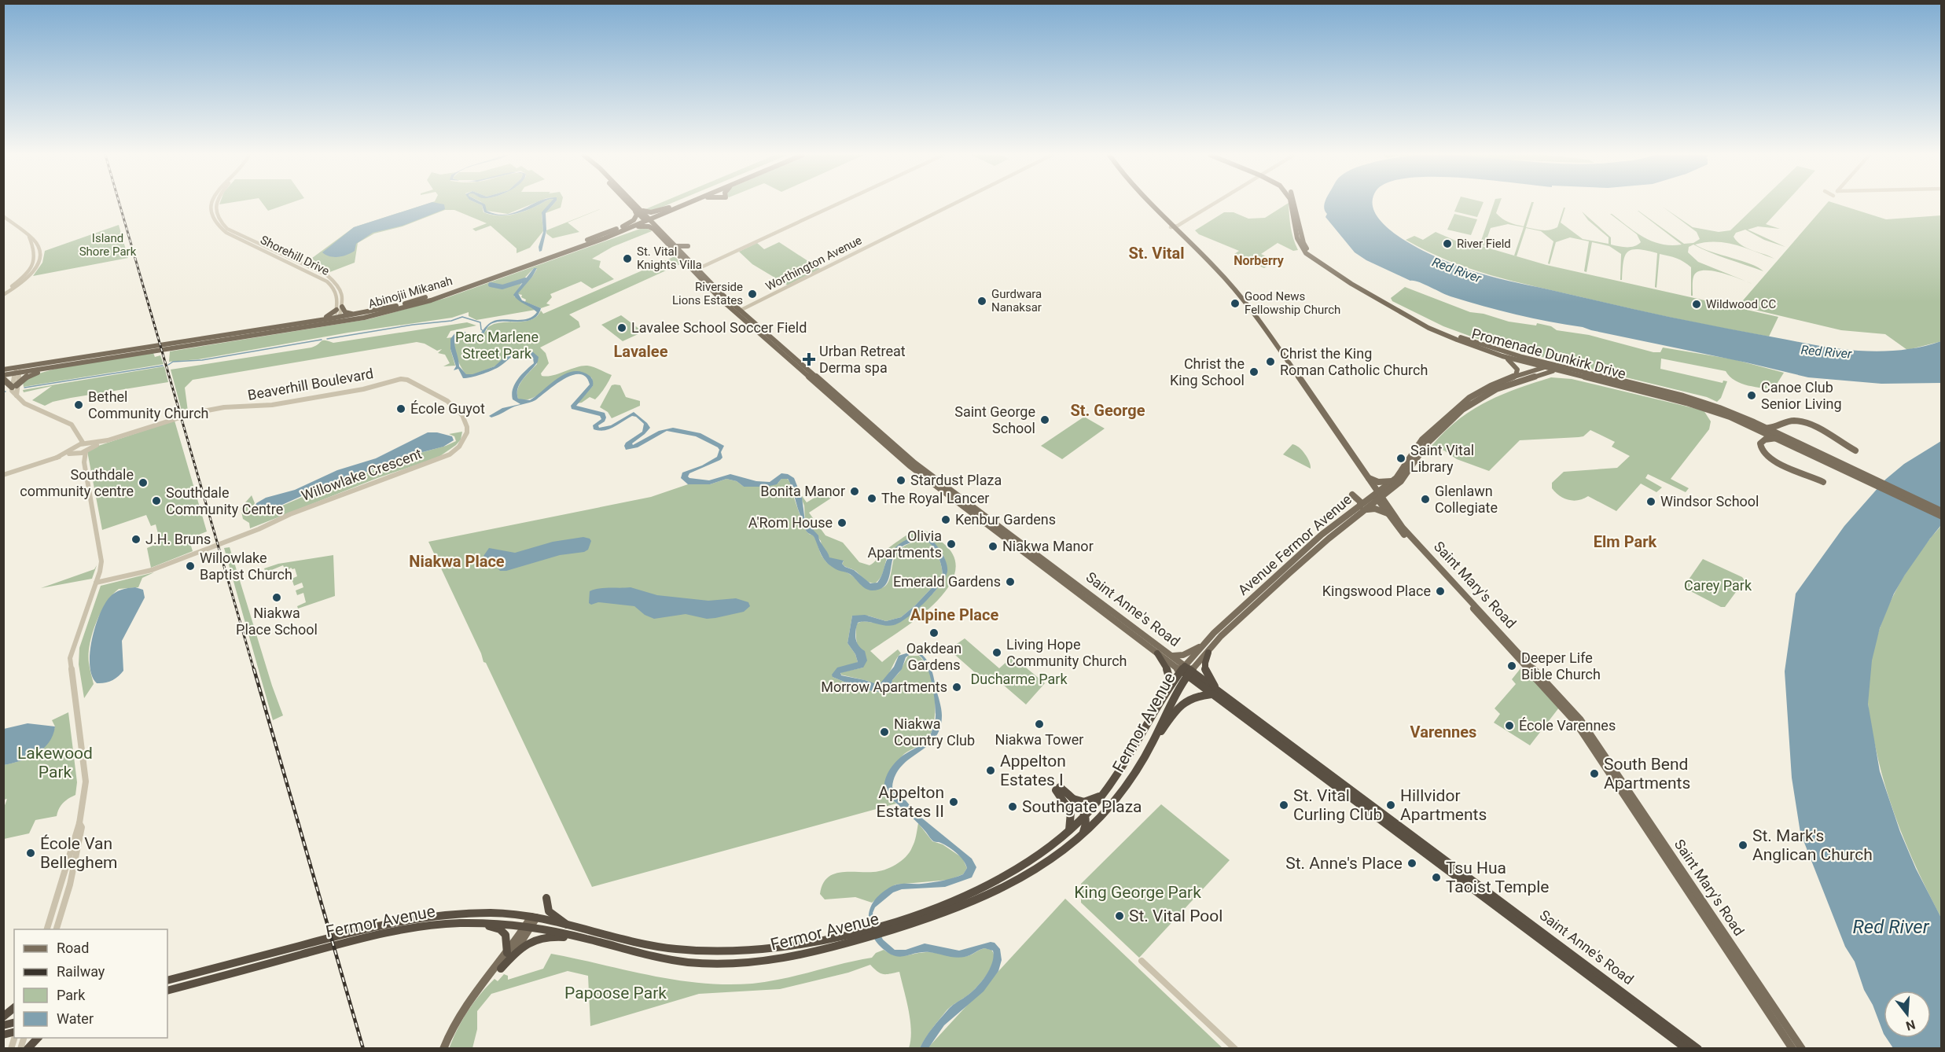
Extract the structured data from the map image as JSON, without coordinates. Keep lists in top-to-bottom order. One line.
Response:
{"streets":{"highway":["Saint Anne's Road","Fermor Avenue"],"main road":["Abinojii Mikanah","Promenade Dunkirk Drive","Avenue Fermor Avenue","Saint Mary's Road"],"street":["Shorehill Drive","Worthington Avenue","Beaverhill Boulevard","Willowlake Crescent"]},"crossings":[["Shorehill Drive","Abinojii Mikanah"],["Worthington Avenue","Saint Anne's Road"],["Abinojii Mikanah","Saint Anne's Road"],["Promenade Dunkirk Drive","Avenue Fermor Avenue"],["Beaverhill Boulevard","Willowlake Crescent"],["Avenue Fermor Avenue","Saint Mary's Road"],["Avenue Fermor Avenue","Saint Anne's Road"],["Avenue Fermor Avenue","Fermor Avenue"],["Saint Anne's Road","Fermor Avenue"]],"districts":["St. Vital","Norberry","Lavalee","St. George","Elm Park","Niakwa Place","Alpine Place","Varennes"],"water":["Red River"],"parks":["Island Shore Park","Parc Marlene Street Park","Carey Park","Ducharme Park","Lakewood Park","King George Park","Papoose Park"],"places":{"other":["River Field","St. Vital Knights Villa","Riverside Lions Estates","Gurdwara Nanaksar","Good News Fellowship Church","Wildwood CC","Lavalee School Soccer Field","Christ the King Roman Catholic Church","Christ the King School","Canoe Club Senior Living","Bethel Community Church","École Guyot","Saint George School","Saint Vital Library","Stardust Plaza","Southdale community centre","Bonita Manor","The Royal Lancer","Glenlawn Collegiate","Southdale Community Centre","Windsor School","Kenbur Gardens","A'Rom House","J.H. Bruns","Olivia Apartments","Niakwa Manor","Willowlake Baptist Church","Emerald Gardens","Kingswood Place","Niakwa Place School","Oakdean Gardens","Living Hope Community Church","Deeper Life Bible Church","Morrow Apartments","Niakwa Tower","École Varennes","Niakwa Country Club","Appelton Estates I","South Bend Apartments","Appelton Estates II","St. Vital Curling Club","Hillvidor Apartments","Southgate Plaza","St. Mark's Anglican Church","École Van Belleghem","St. Anne's Place","Tsu Hua Taoist Temple","St. Vital Pool"],"health":["Urban Retreat Derma spa"]},"legend":["Road","Railway","Park","Water"],"north":"bottom"}
